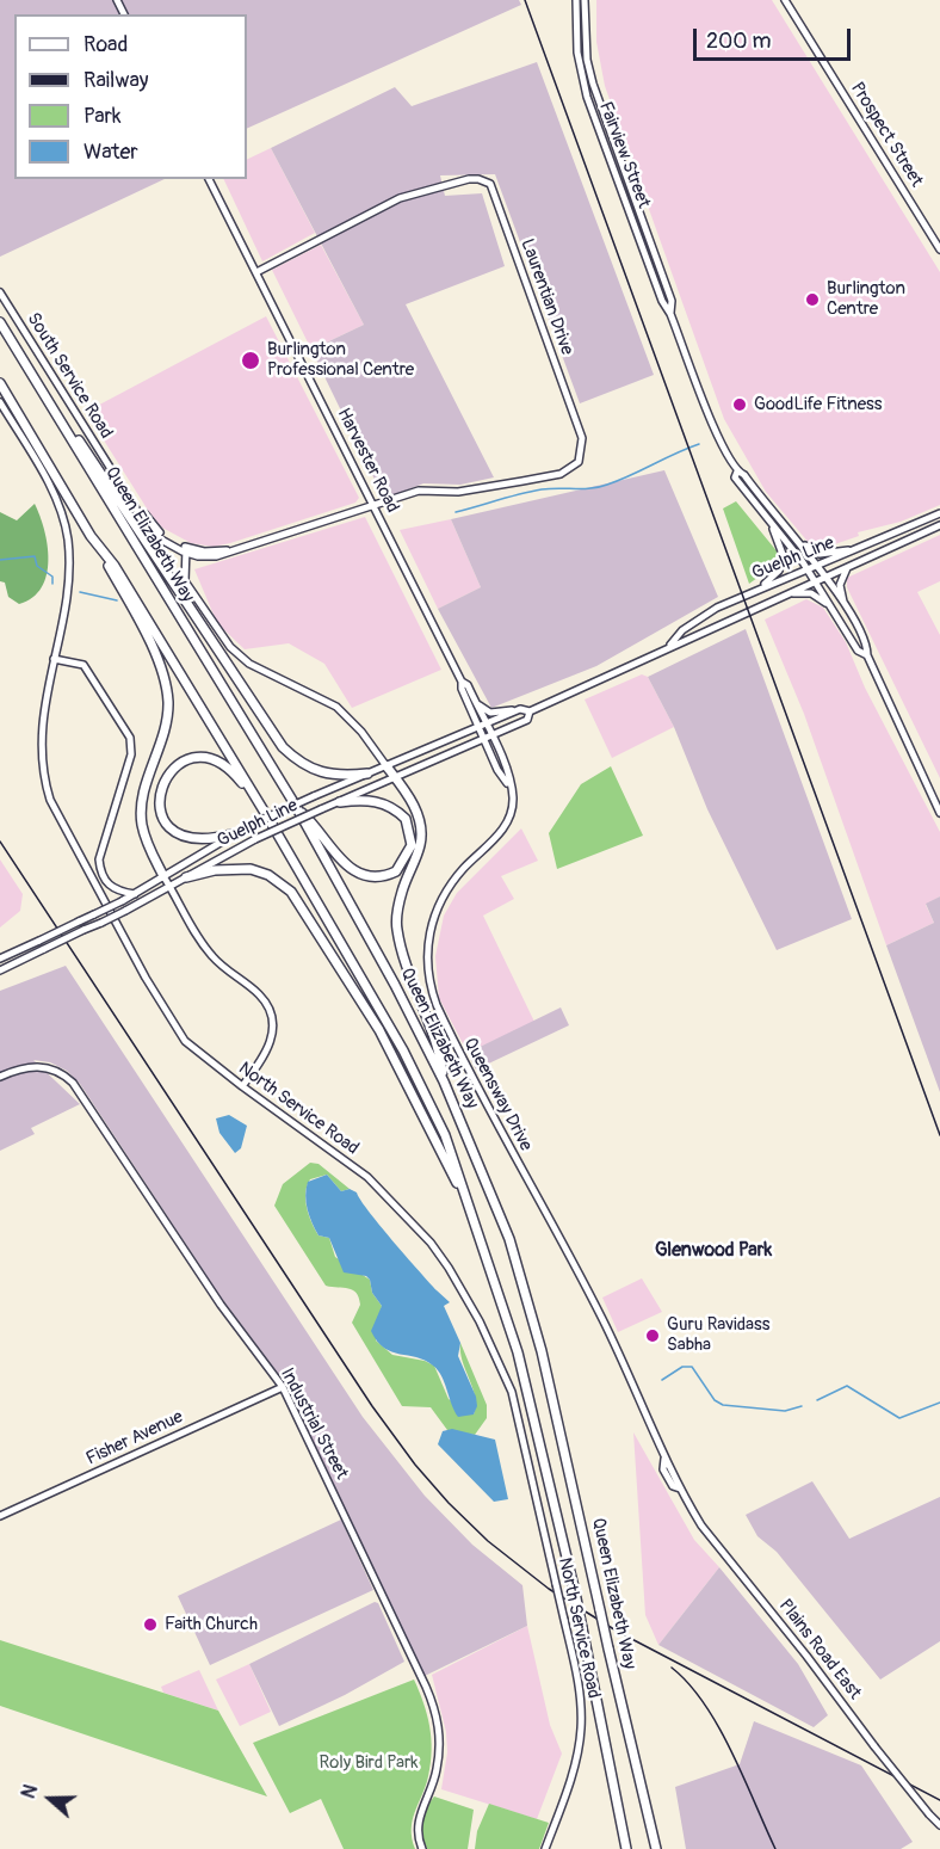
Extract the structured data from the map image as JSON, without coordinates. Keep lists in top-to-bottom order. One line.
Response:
{"streets":{"highway":["Queen Elizabeth Way"],"main road":["Prospect Street","Fairview Street","Laurentian Drive","South Service Road","Harvester Road","Guelph Line","Queensway Drive","North Service Road","Industrial Street","Fisher Avenue","Plains Road East"]},"crossings":[["Fairview Street","Guelph Line"],["Laurentian Drive","Harvester Road"],["Harvester Road","Guelph Line"],["Harvester Road","Queensway Drive"],["Guelph Line","Queensway Drive"],["Queensway Drive","Plains Road East"],["Industrial Street","Fisher Avenue"]],"districts":["Glenwood Park"],"parks":["Roly Bird Park"],"places":["Burlington Centre","Burlington Professional Centre","GoodLife Fitness","Guru Ravidass Sabha","Faith Church"],"legend":["Road","Railway","Park","Water"],"scale_bar":"200 m","north":"left"}
